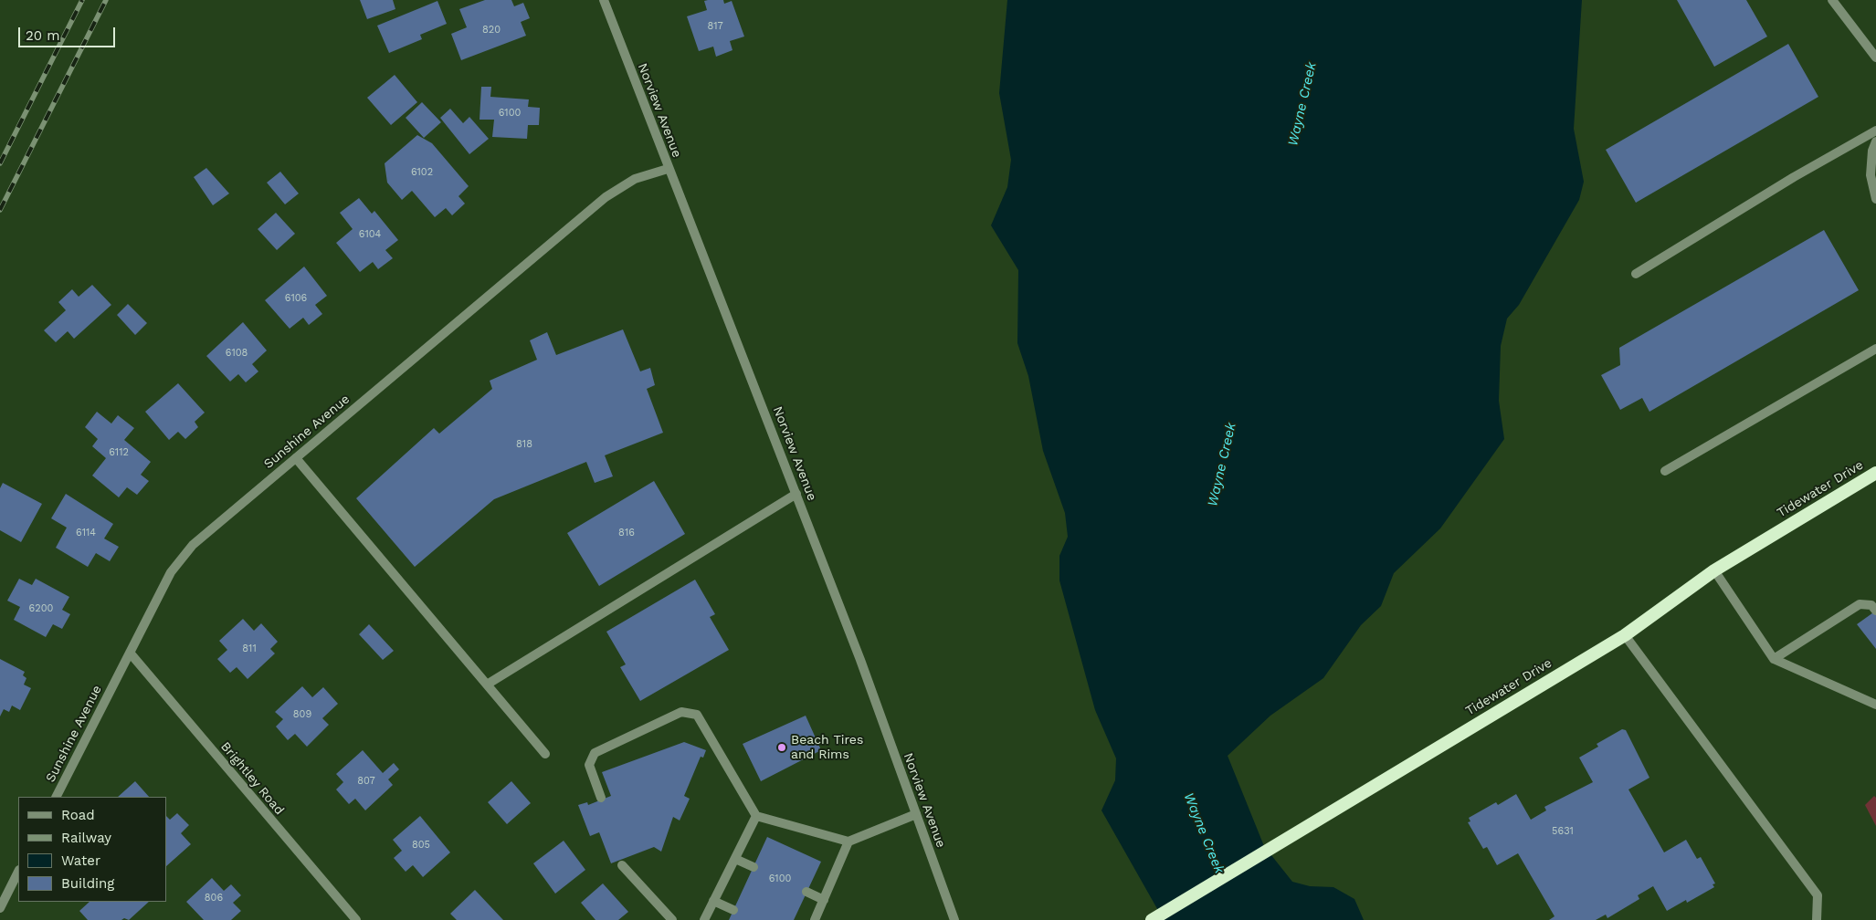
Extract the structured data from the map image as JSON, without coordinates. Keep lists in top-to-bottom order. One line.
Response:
{"streets":{"highway":["Tidewater Drive"],"street":["Norview Avenue","Sunshine Avenue","Brightley Road"]},"crossings":[["Norview Avenue","Sunshine Avenue"],["Sunshine Avenue","Brightley Road"]],"water":["Wayne Creek"],"places":["Beach Tires and Rims"],"house_numbers":["817","820","6100","6102","6104","6106","6108","818","6112","6114","816","6200","811","809","807","5631","805","6100","806"],"legend":["Road","Railway","Water","Building"],"scale_bar":"20 m"}
